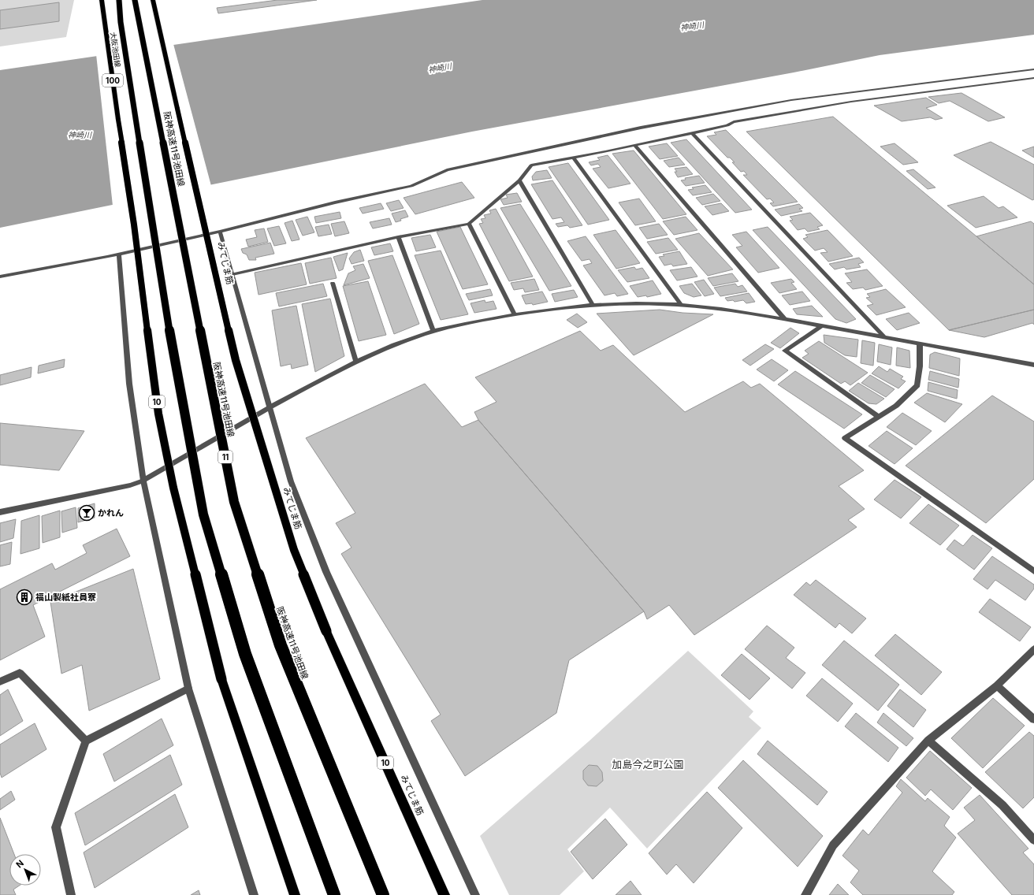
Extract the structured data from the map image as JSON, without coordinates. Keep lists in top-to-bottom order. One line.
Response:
{"streets":{"highway":["阪神高速11号池田線","11"],"main road":["大阪池田線","100","みてじま筋","10"]},"crossings":[["大阪池田線","10"]],"water":["神崎川"],"parks":["加島今之町公園"],"places":{"bar":["かれん"],"building":["福山製紙社員寮"]},"north":"top left"}
